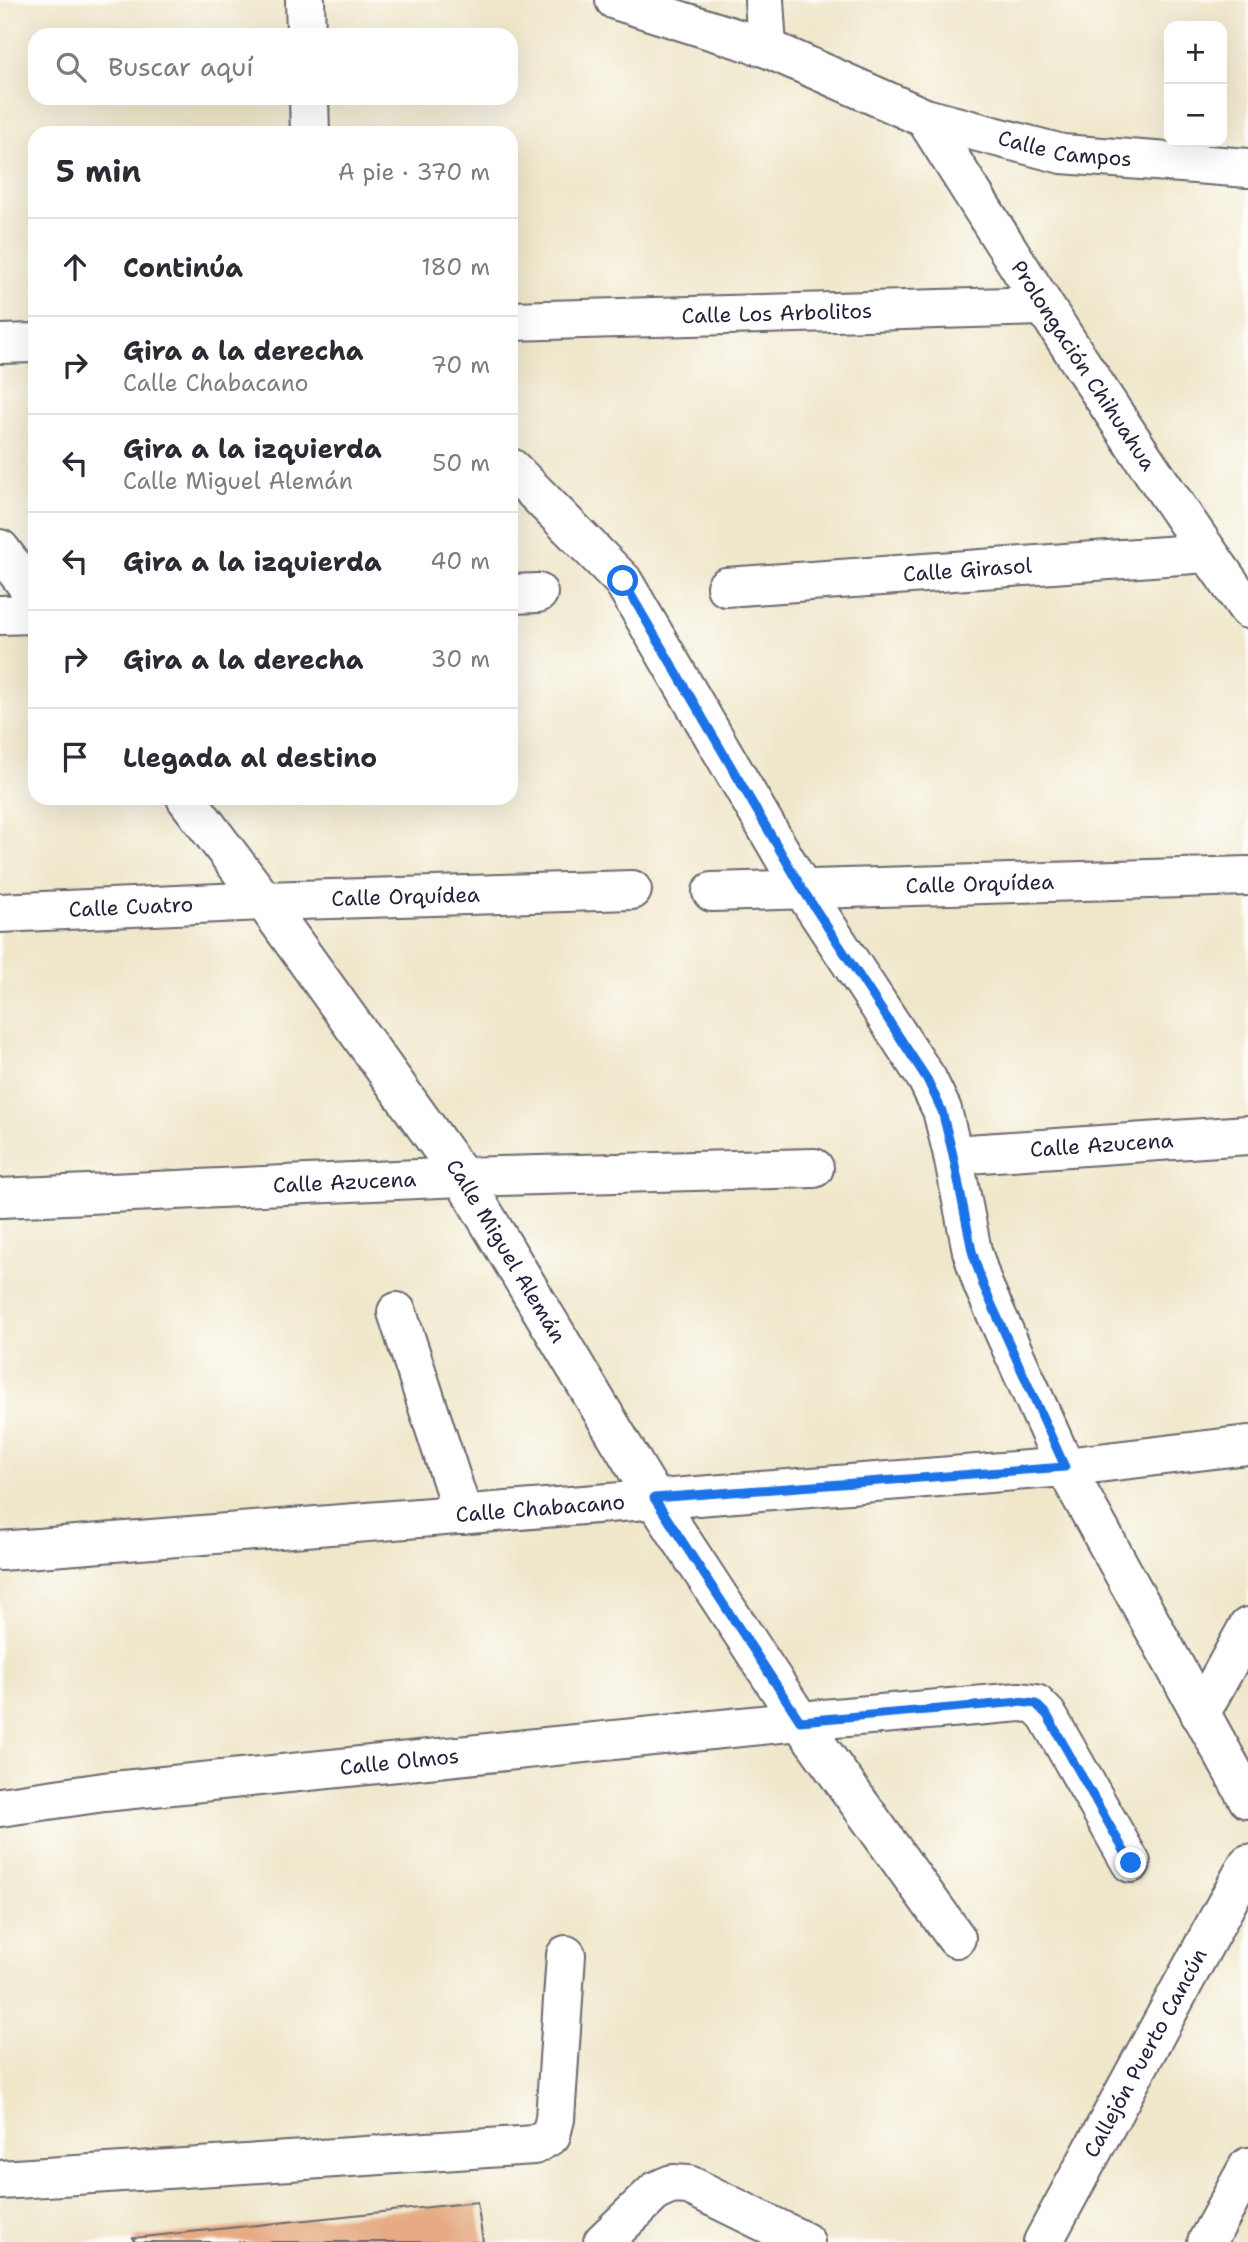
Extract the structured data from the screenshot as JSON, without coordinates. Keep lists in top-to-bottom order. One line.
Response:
{"streets":{"street":["Calle Campos","Calle Los Arbolitos","Prolongación Chihuahua","Calle Girasol","Calle Orquídea","Calle Cuatro","Calle Azucena","Calle Miguel Alemán","Calle Chabacano","Calle Olmos","Callejón Puerto Cancún"]},"crossings":[["Calle Campos","Prolongación Chihuahua"],["Calle Los Arbolitos","Prolongación Chihuahua"],["Prolongación Chihuahua","Calle Girasol"],["Calle Orquídea","Calle Cuatro"],["Calle Orquídea","Calle Miguel Alemán"],["Calle Cuatro","Calle Miguel Alemán"],["Calle Azucena","Calle Miguel Alemán"],["Calle Miguel Alemán","Calle Chabacano"],["Calle Miguel Alemán","Calle Olmos"]],"page":{"map_buttons":["+","−"],"search":"Buscar aquí","heading":["5 min","A pie · 370 m"],"list":[["Continúa","180 m"],["Gira a la derecha","Calle Chabacano","70 m"],["Gira a la izquierda","Calle Miguel Alemán","50 m"],["Gira a la izquierda","40 m"],["Gira a la derecha","30 m"],"Llegada al destino"]}}
